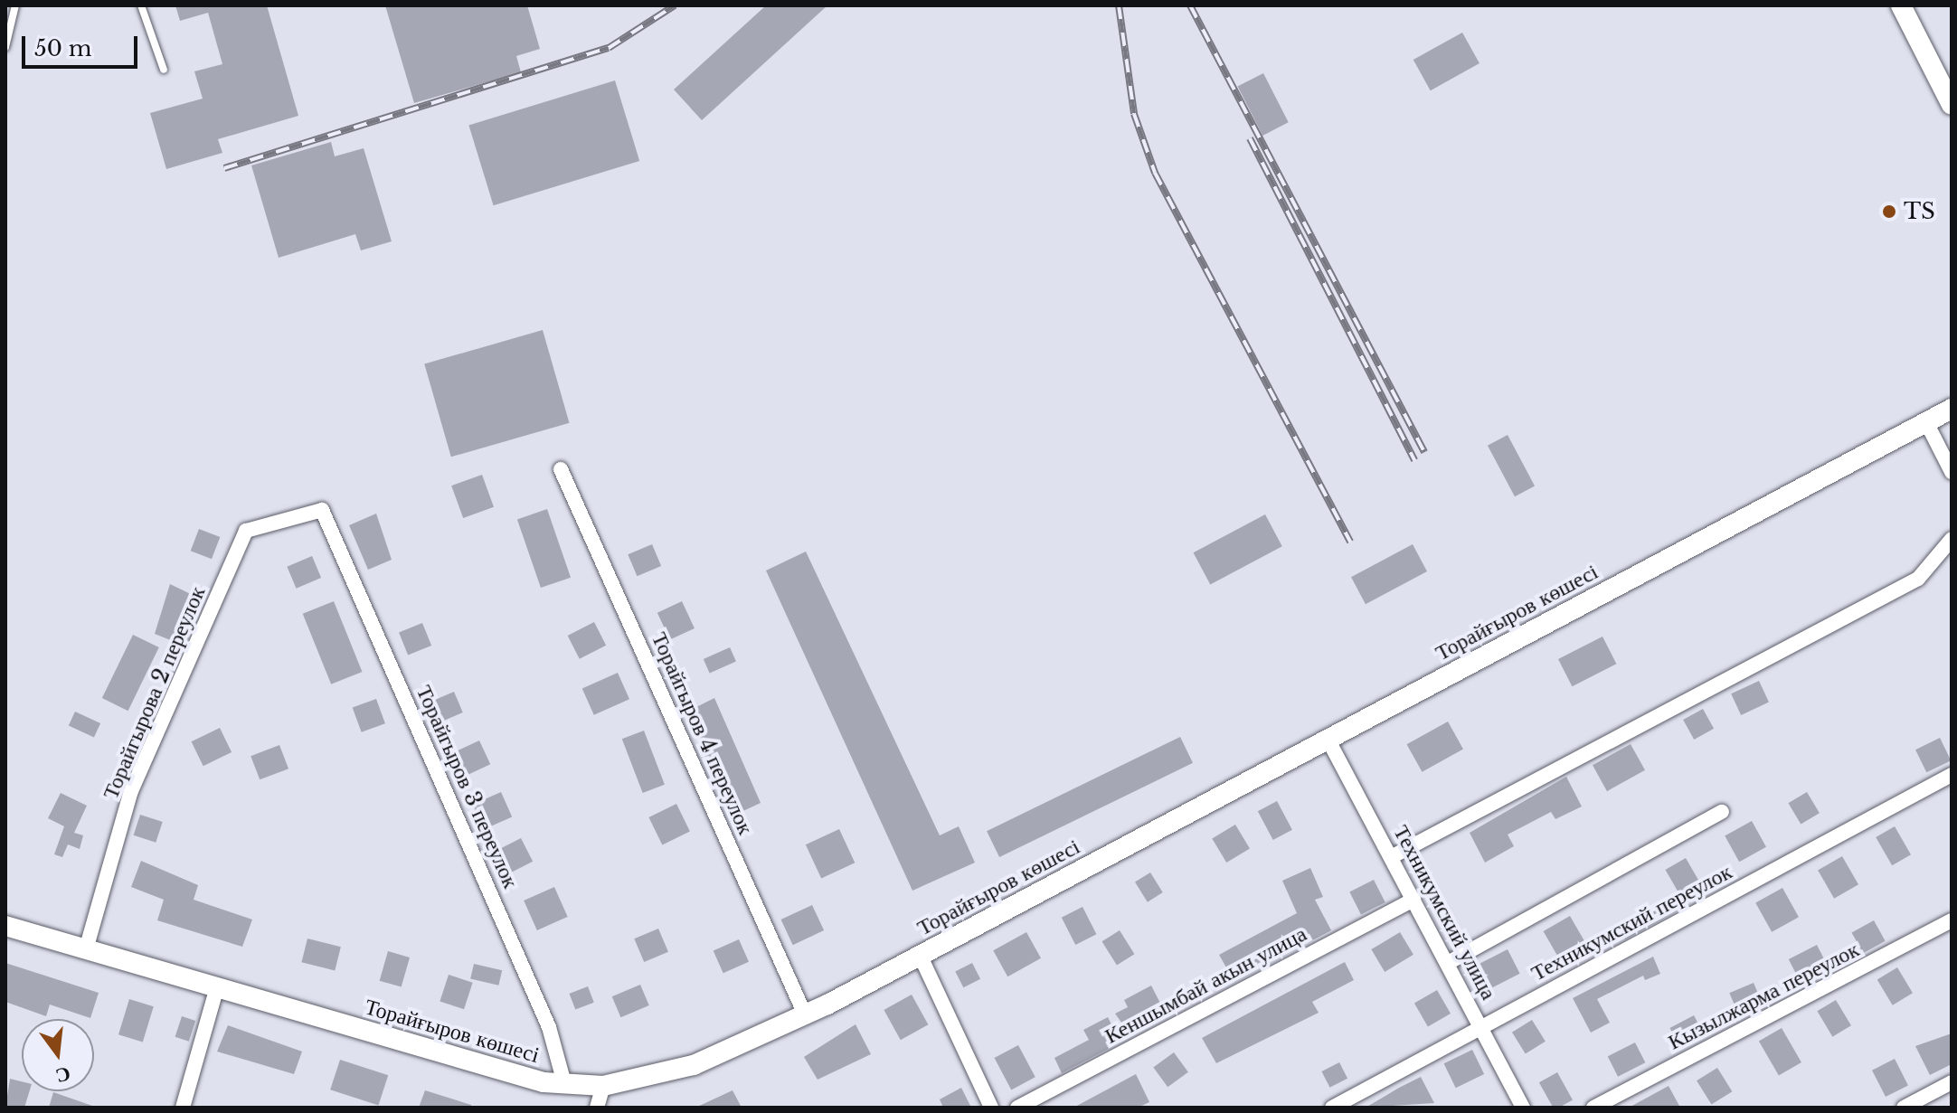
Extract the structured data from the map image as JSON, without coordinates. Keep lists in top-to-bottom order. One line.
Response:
{"streets":{"street":["Торайғыров көшесі","Торайгырова 2 переулок","Торайгыров 4 переулок","Торайгыров 3 переулок","Техникумский улица","Техникумский переулок","Кеншымбай акын улица","Кызылжарма переулок"]},"crossings":[["Торайғыров көшесі","Торайгырова 2 переулок"],["Торайғыров көшесі","Торайгыров 4 переулок"],["Торайғыров көшесі","Торайгыров 3 переулок"],["Торайғыров көшесі","Техникумский улица"],["Торайгырова 2 переулок","Торайгыров 3 переулок"],["Техникумский улица","Техникумский переулок"],["Техникумский улица","Кеншымбай акын улица"]],"places":["TS"],"scale_bar":"50 m","north":"bottom"}
